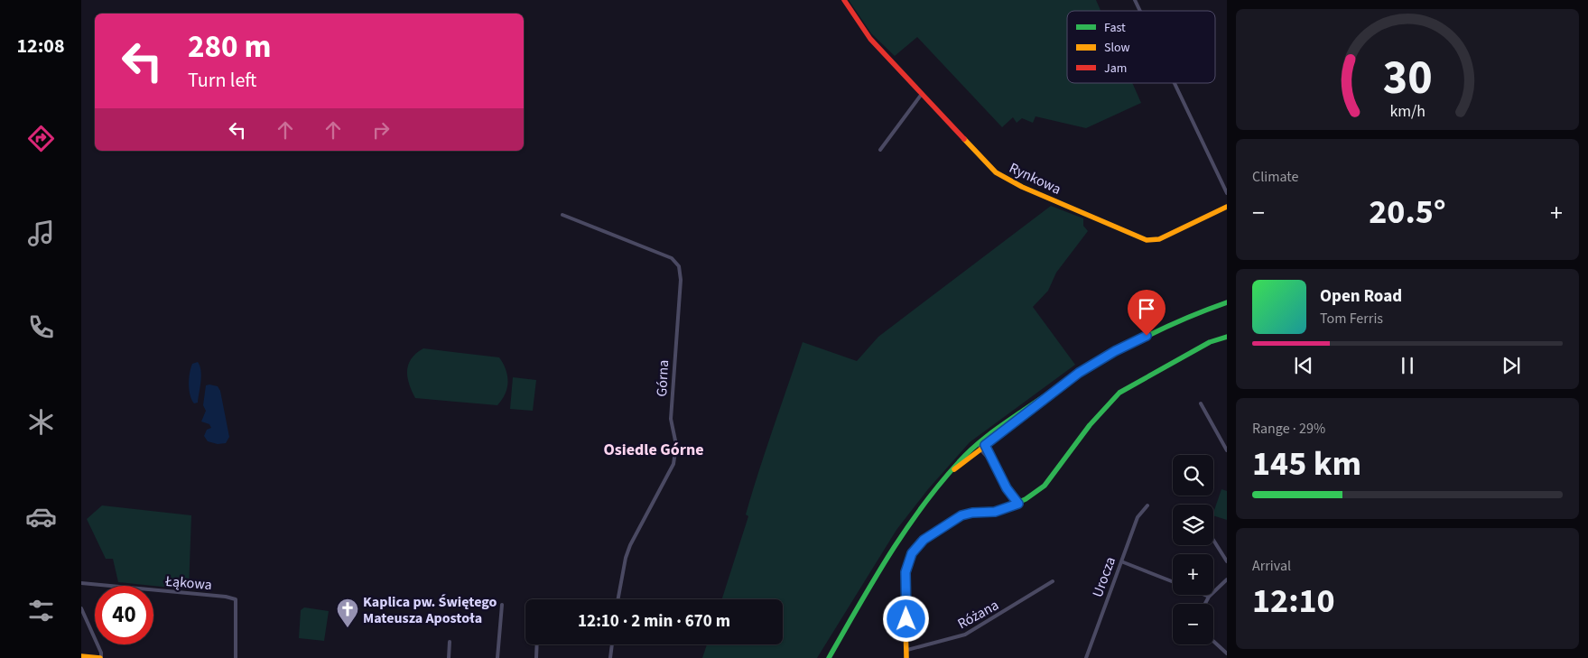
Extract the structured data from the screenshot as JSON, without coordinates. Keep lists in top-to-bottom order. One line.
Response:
{"streets":{"street":["Rynkowa","Górna","Urocza","Łąkowa","Różana"]},"districts":["Osiedle Górne"],"places":{"church":["Kaplica pw. Świętego Mateusza Apostoła"]},"legend":["Fast","Slow","Jam"],"page":{"tabs":"12:08","turn":["280 m","Turn left"],"tile":["Climate",["Range · 29%","145 km"],["Arrival","12:10"]],"heat":["−","20.5°","+"],"song":["Open Road","Tom Ferris"],"map_buttons":["+","−"],"limit":"40","trip":"12:10 · 2 min · 670 m","gauge":["30","km/h"]}}
